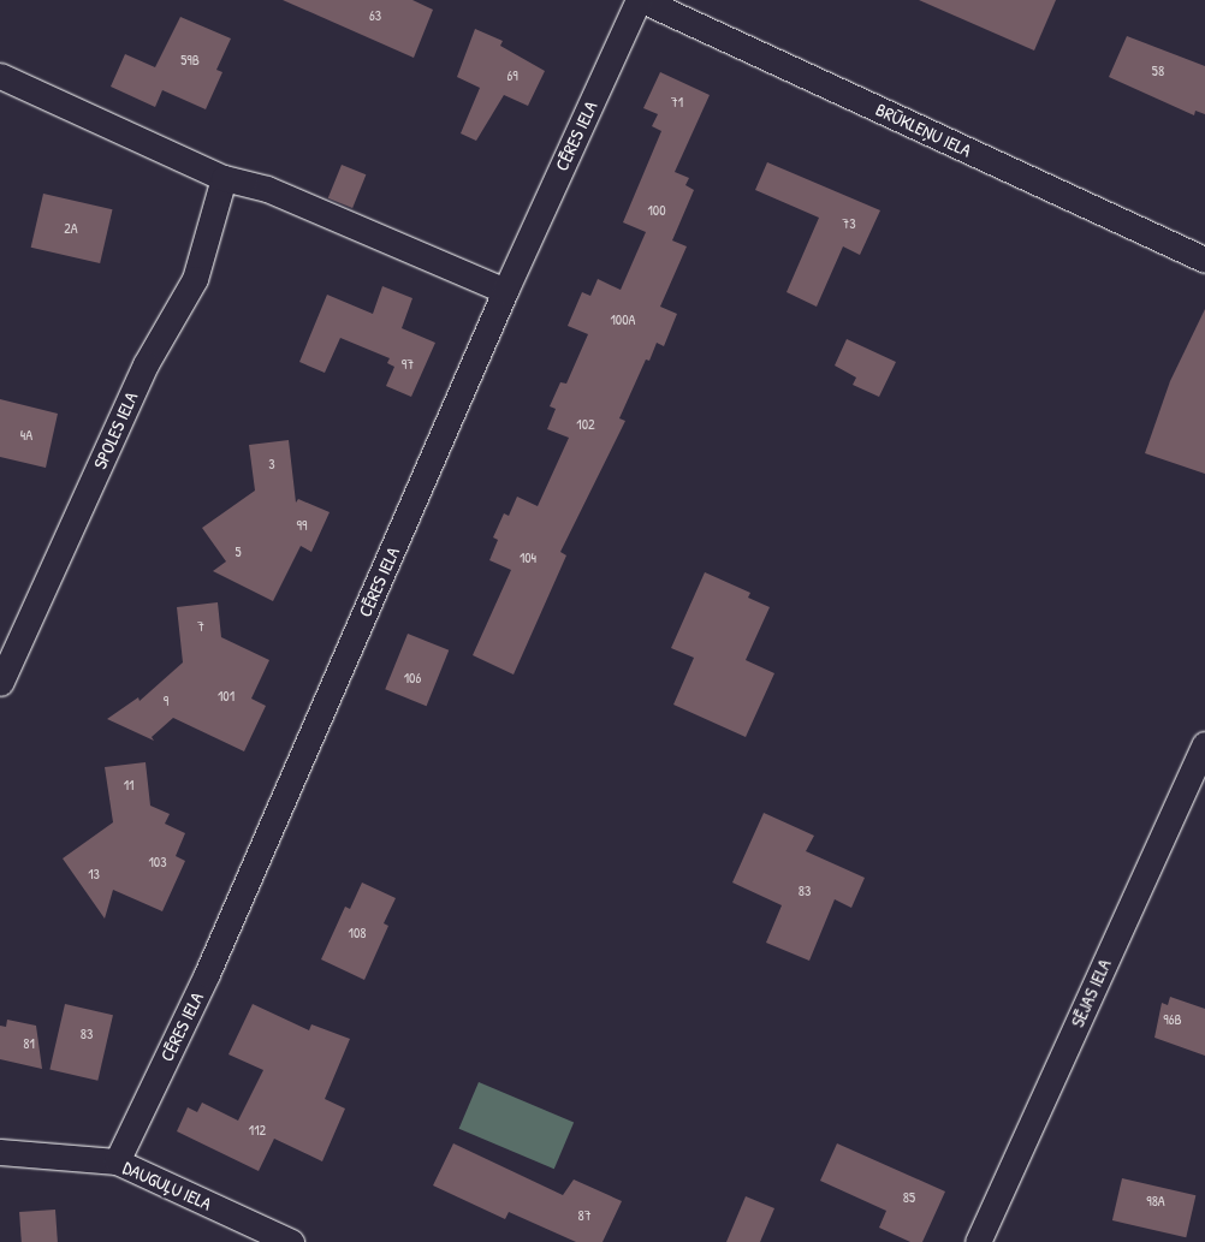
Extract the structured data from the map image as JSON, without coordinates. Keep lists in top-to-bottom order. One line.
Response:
{"streets":{"street":["BRŪKLEŅU IELA","CĒRES IELA","SPOLES IELA","SĒJAS IELA","DAUGUĻU IELA"]},"crossings":[["BRŪKLEŅU IELA","CĒRES IELA"],["CĒRES IELA","DAUGUĻU IELA"]],"house_numbers":["63","59B","58","69","71","100","73","2A","100A","97","102","4A","3","99","5","104","7","106","101","9","11","103","13","83","108","96B","83","81","112","85","98A","87"]}
